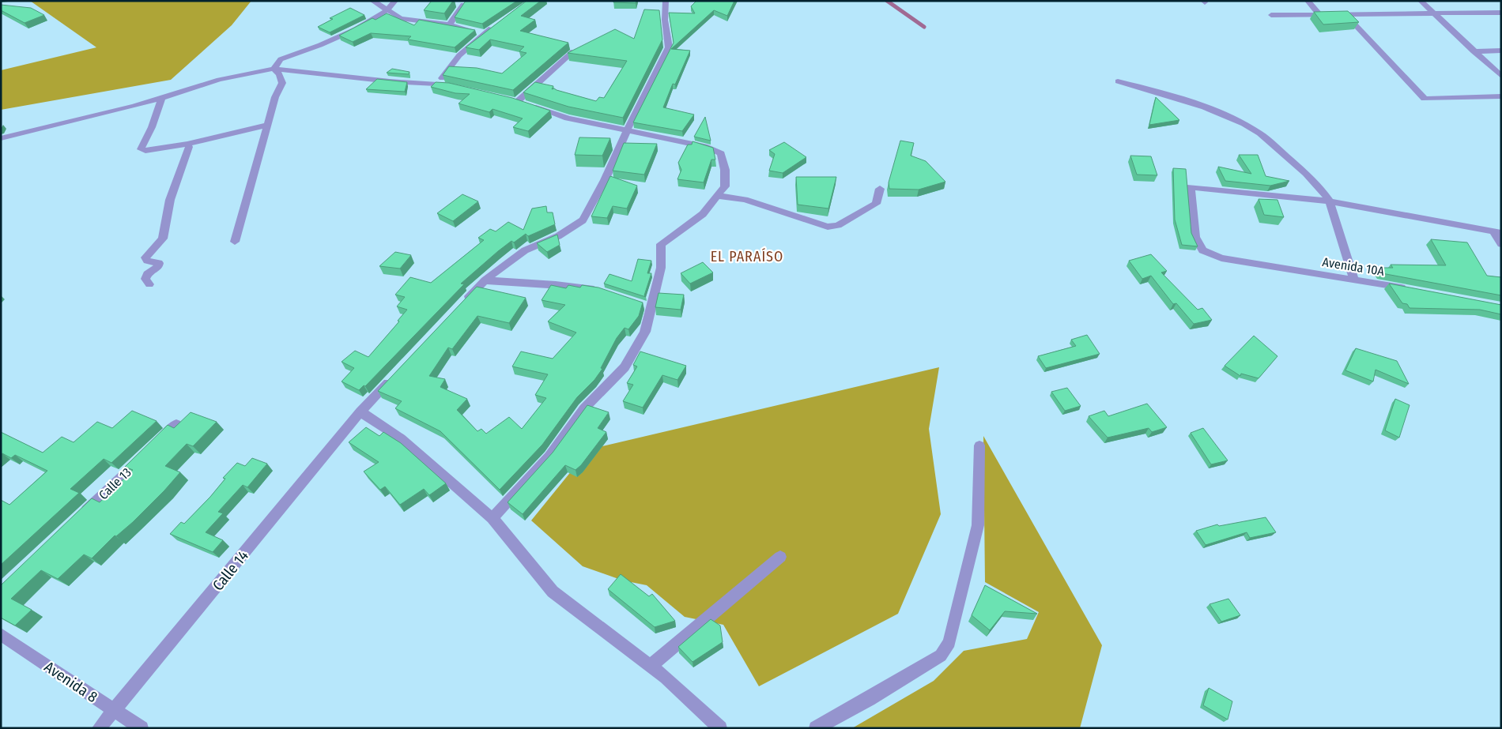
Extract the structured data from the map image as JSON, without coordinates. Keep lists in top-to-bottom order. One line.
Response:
{"streets":{"street":["Avenida 10A","Calle 13","Calle 14","Avenida 8"]},"crossings":[["Calle 14","Avenida 8"]],"districts":["EL PARAÍSO"]}
